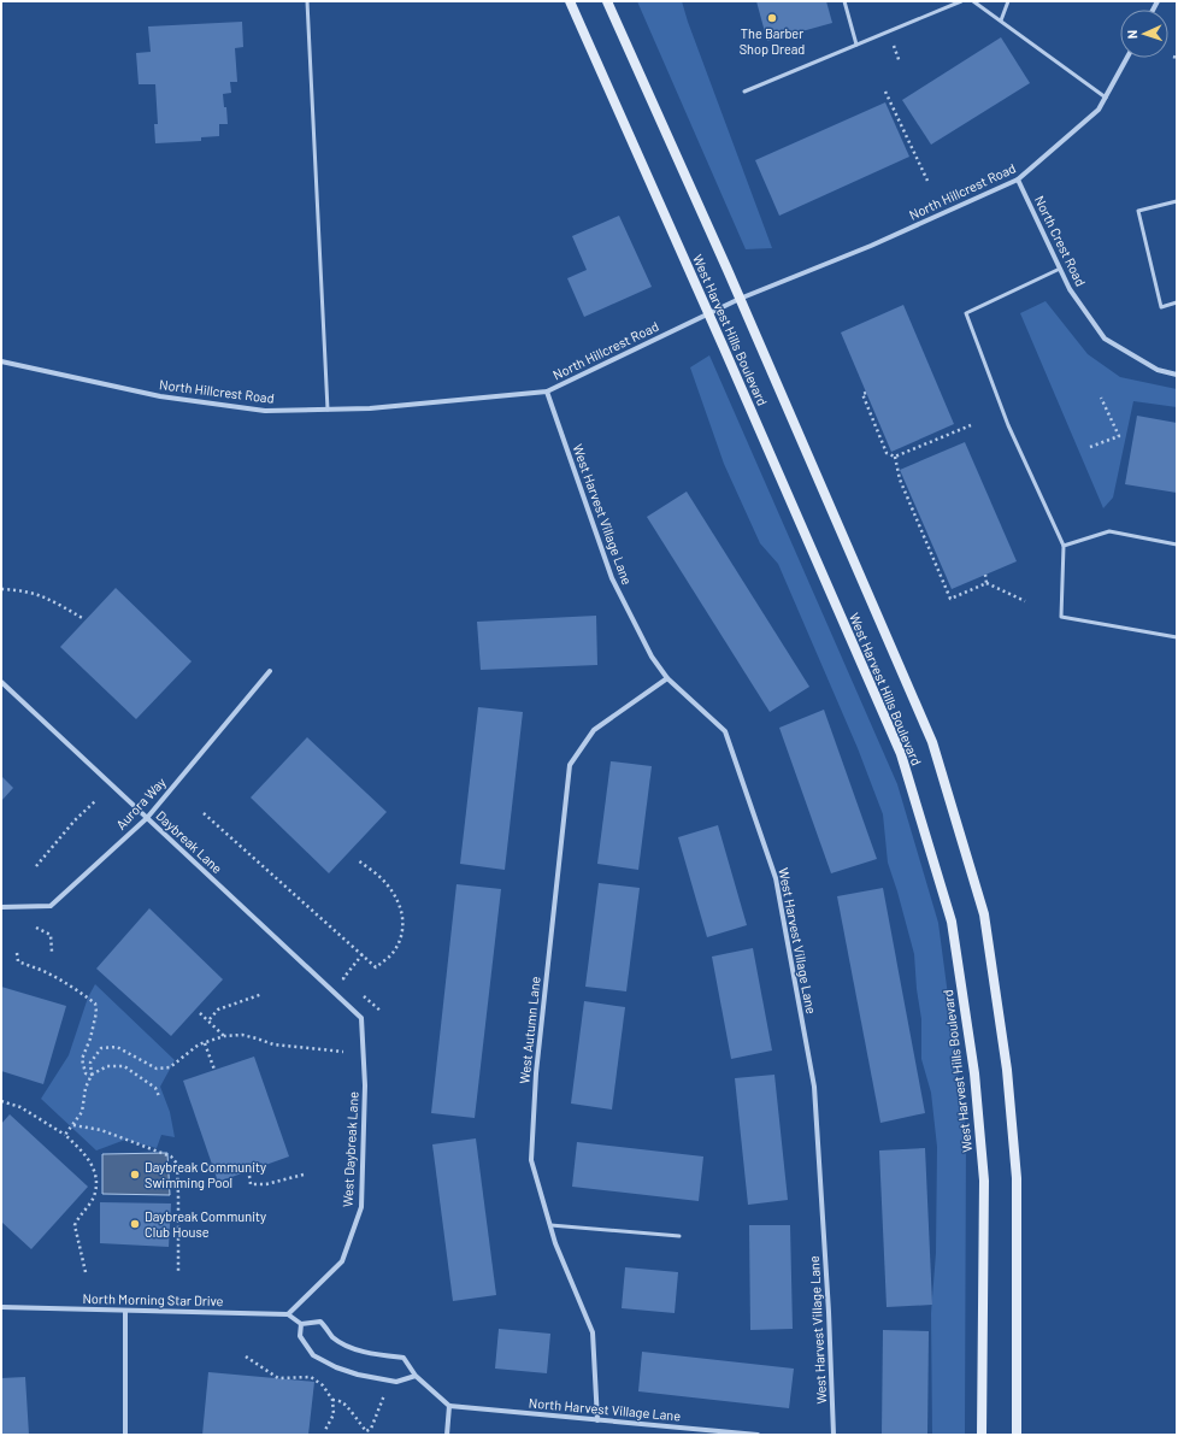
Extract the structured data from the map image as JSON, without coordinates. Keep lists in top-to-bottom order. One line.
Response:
{"streets":{"street":["North Hillcrest Road","North Crest Road","West Harvest Hills Boulevard","West Harvest Village Lane","Aurora Way","Daybreak Lane","West Autumn Lane","West Daybreak Lane","North Morning Star Drive","North Harvest Village Lane"]},"crossings":[["North Hillcrest Road","North Crest Road"],["North Hillcrest Road","West Harvest Hills Boulevard"],["North Hillcrest Road","West Harvest Village Lane"],["West Harvest Village Lane","West Autumn Lane"],["Aurora Way","Daybreak Lane"],["Daybreak Lane","West Daybreak Lane"],["West Autumn Lane","North Harvest Village Lane"],["West Daybreak Lane","North Morning Star Drive"]],"places":["The Barber Shop Dread","Daybreak Community Swimming Pool","Daybreak Community Club House"],"north":"left"}
